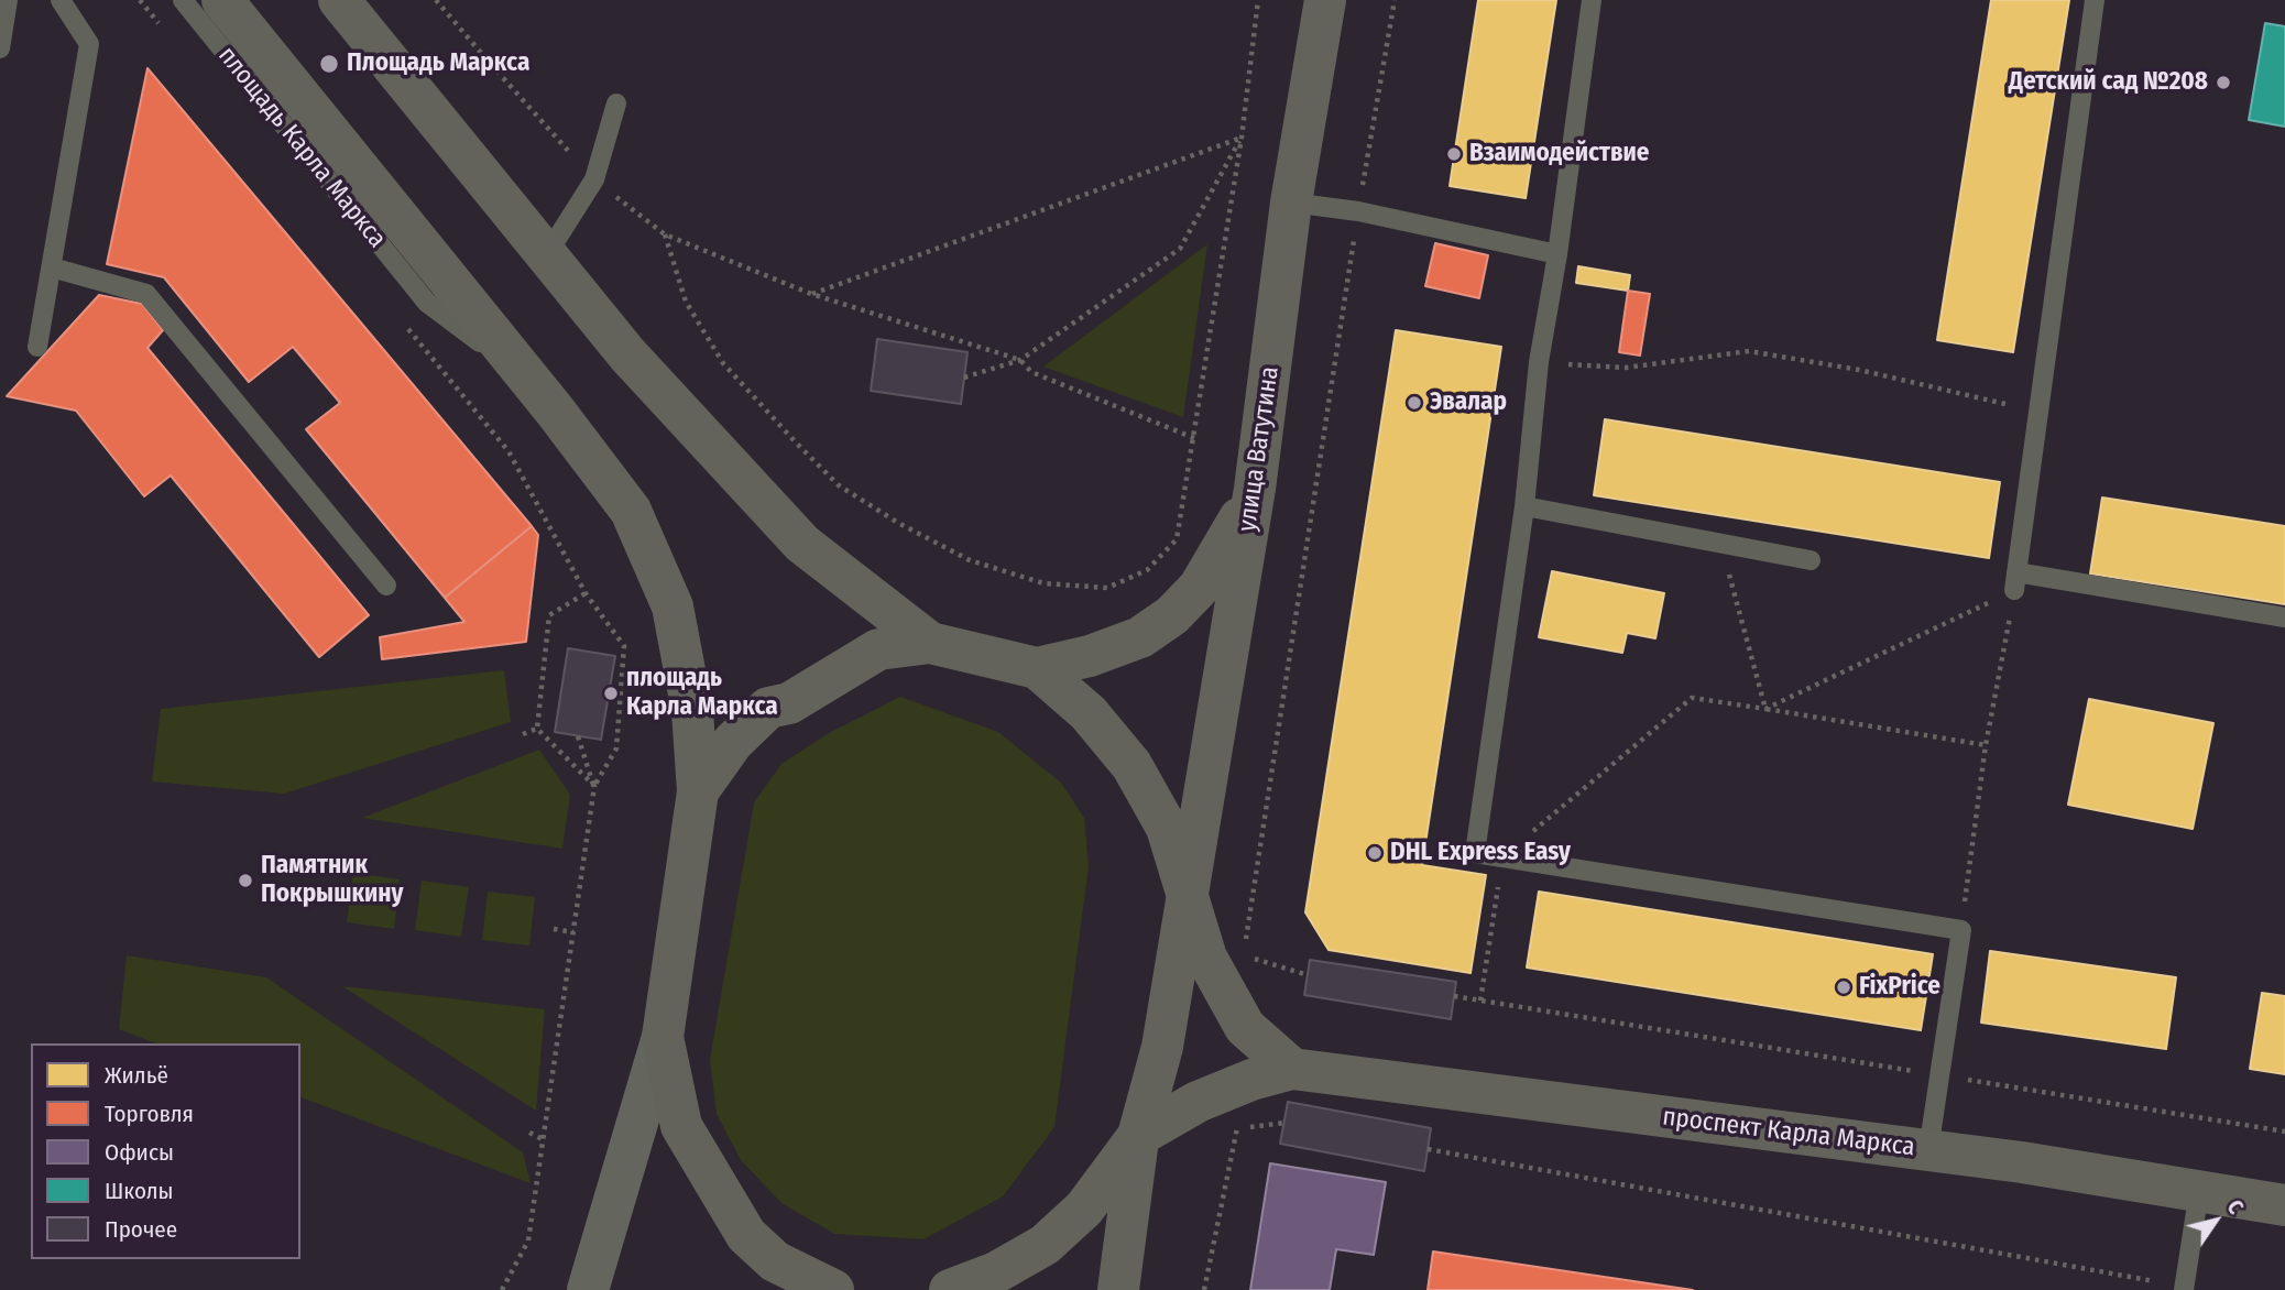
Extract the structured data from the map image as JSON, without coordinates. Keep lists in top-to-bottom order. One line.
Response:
{"streets":{"main road":["площадь Карла Маркса","улица Ватутина","проспект Карла Маркса"]},"crossings":[["площадь Карла Маркса","улица Ватутина"],["площадь Карла Маркса","проспект Карла Маркса"]],"places":["Площадь Маркса","Детский сад №208","Взаимодействие","Эвалар","площадь Карла Маркса","DHL Express Easy","Памятник Покрышкину","FixPrice"],"legend":["Жильё","Торговля","Офисы","Школы","Прочее"],"north":"top right"}
